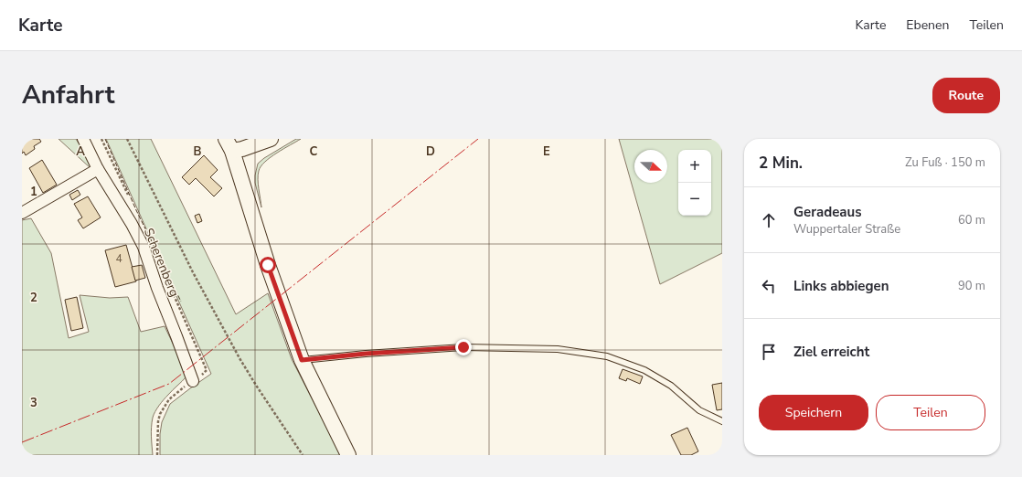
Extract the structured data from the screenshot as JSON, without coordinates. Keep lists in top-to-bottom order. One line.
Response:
{"streets":{"street":["Scherenberg"]},"house_numbers":["4"],"north":"right","page":{"header":"Karte","nav":["Karte","Ebenen","Teilen"],"title":"Anfahrt","buttons":["Route",["Speichern","Teilen"]],"heading":["2 Min.","Zu Fuß · 150 m"],"map_buttons":["+","−"],"list":[["Geradeaus","Wuppertaler Straße","60 m"],["Links abbiegen","90 m"],"Ziel erreicht"]},"grid":{"columns":["A","B","C","D","E"],"rows":["1","2","3"]}}
